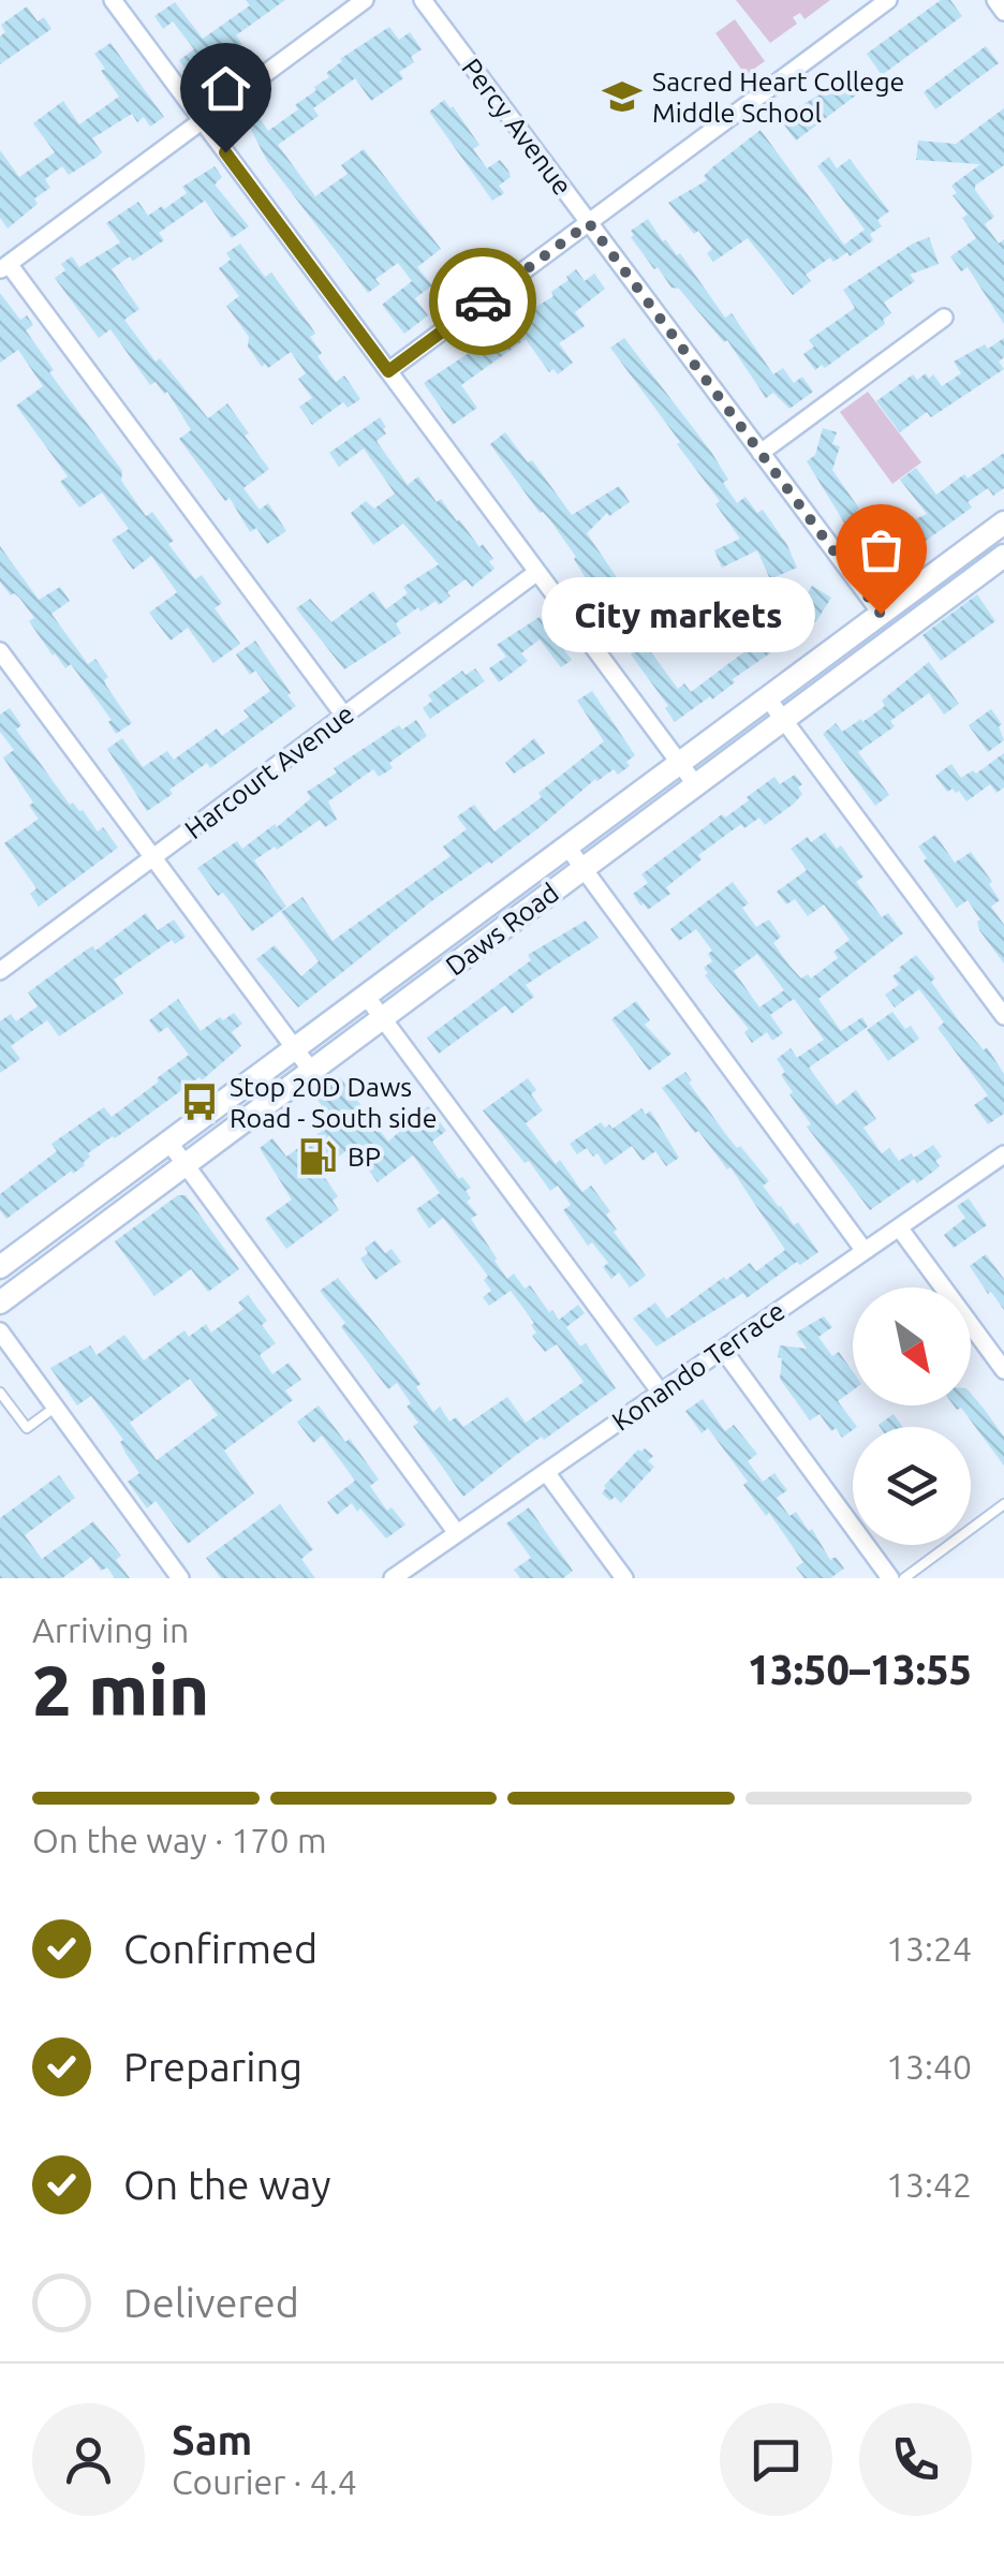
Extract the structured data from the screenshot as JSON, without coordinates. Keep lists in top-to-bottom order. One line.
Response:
{"streets":{"main road":["Daws Road"],"street":["Percy Avenue","Harcourt Avenue","Konando Terrace"]},"crossings":[["Percy Avenue","Daws Road"]],"places":{"school or university":["Sacred Heart College Middle School"],"other":["City markets"],"bus stop":["Stop 20D Daws Road - South side"],"fuel station":["BP"]},"north":"bottom right","page":{"bubble":"City markets","heading":["2 min","Arriving in","13:50–13:55"],"panel":["Sam","Courier · 4.4"],"bar":"On the way · 170 m","list":[["Confirmed","13:24"],["Preparing","13:40"],["On the way","13:42"],"Delivered"]}}
